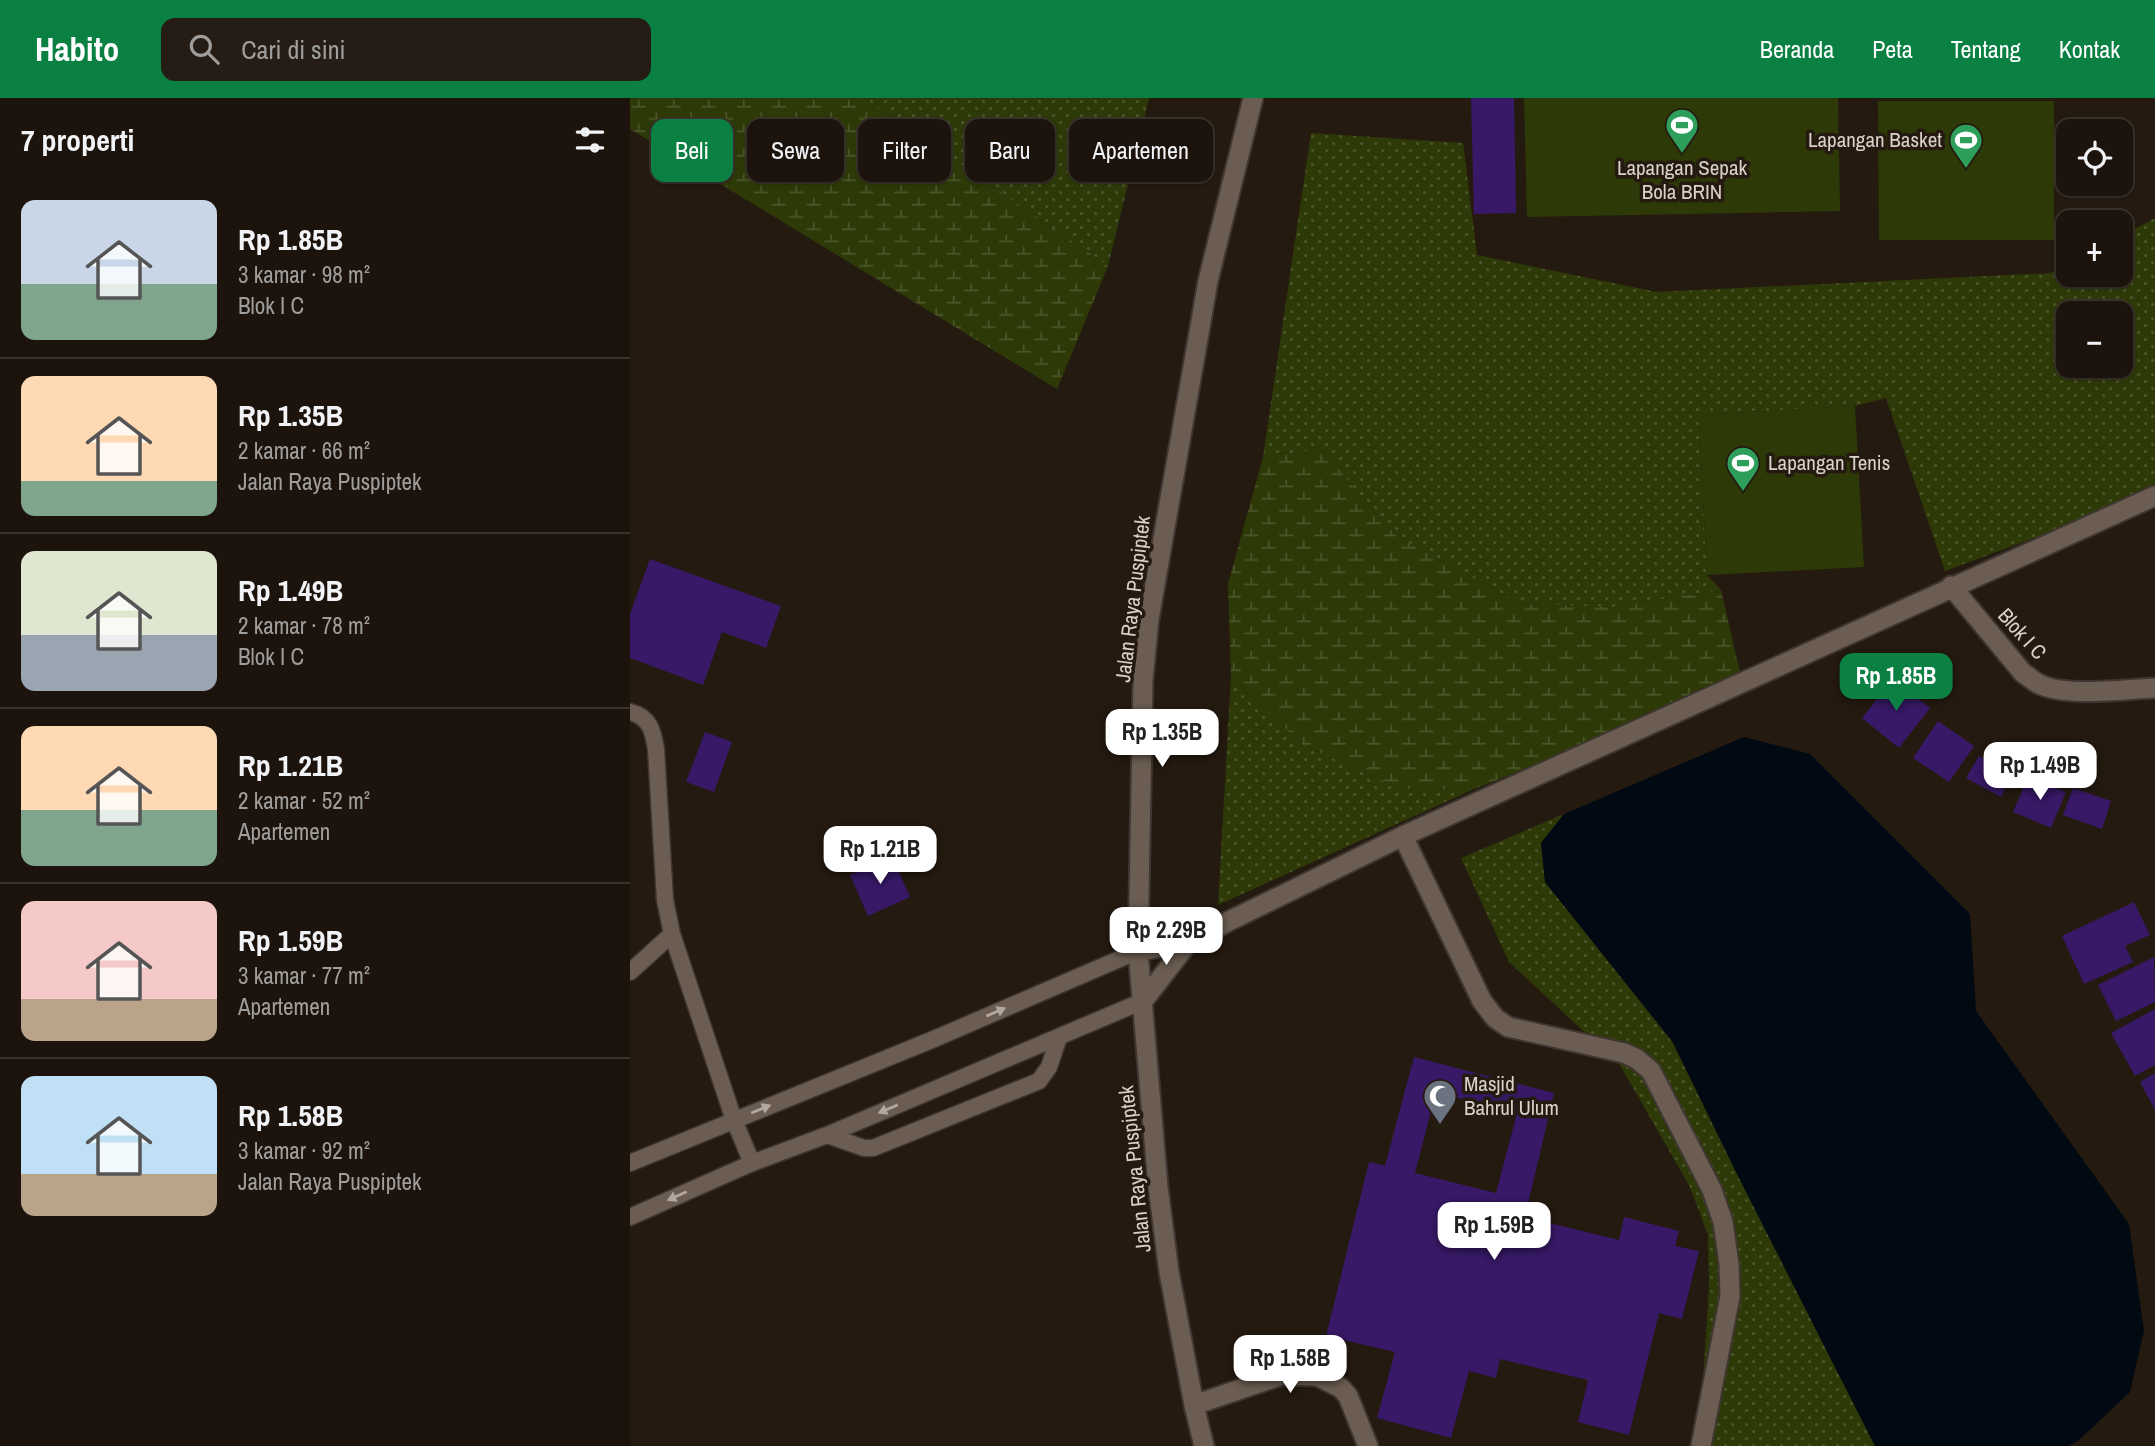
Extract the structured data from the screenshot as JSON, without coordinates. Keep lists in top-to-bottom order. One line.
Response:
{"streets":{"street":["Jalan Raya Puspiptek","Blok I C"]},"places":{"sports":["Lapangan Sepak Bola BRIN","Lapangan Basket","Lapangan Tenis"],"mosque":["Masjid Bahrul Ulum"]},"page":{"header":"Habito","search":"Cari di sini","nav":["Beranda","Peta","Tentang","Kontak"],"heading":"7 properti","map_buttons":["+","−"],"chip":["Beli","Sewa","Filter","Baru","Apartemen"],"list":[{"name":"Rp 1.85B","note":"3 kamar · 98 m² · Blok I C"},{"name":"Rp 1.35B","note":"2 kamar · 66 m² · Jalan Raya Puspiptek"},{"name":"Rp 1.49B","note":"2 kamar · 78 m² · Blok I C"},{"name":"Rp 1.21B","note":"2 kamar · 52 m² · Apartemen"},{"name":"Rp 1.59B","note":"3 kamar · 77 m² · Apartemen"},{"name":"Rp 1.58B","note":"3 kamar · 92 m² · Jalan Raya Puspiptek"}],"price":["Rp 1.85B","Rp 1.35B","Rp 1.49B","Rp 1.21B","Rp 2.29B","Rp 1.59B","Rp 1.58B"]}}
